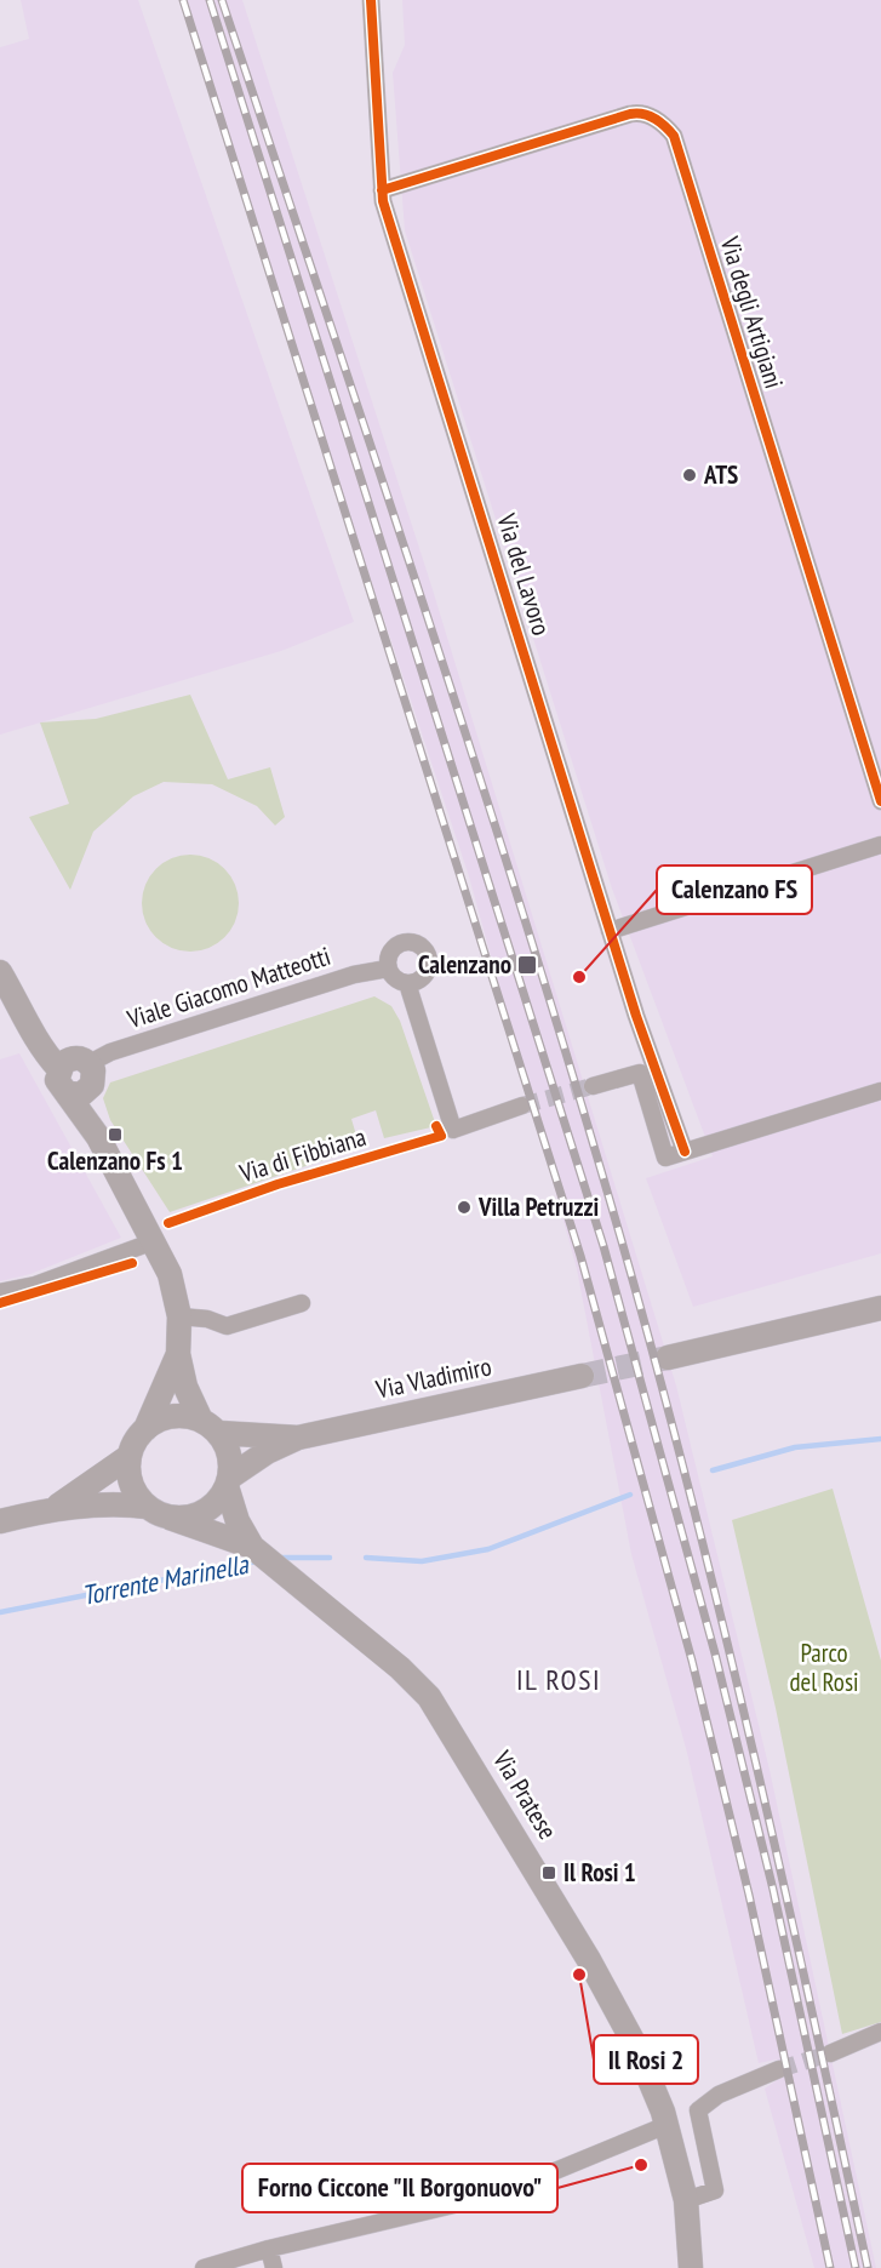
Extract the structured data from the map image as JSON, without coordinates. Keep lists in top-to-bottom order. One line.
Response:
{"streets":{"main road":["Via Vladimiro","Via Pratese"],"street":["Via degli Artigiani","Via del Lavoro","Viale Giacomo Matteotti"],"cycle path":["Via di Fibbiana"]},"crossings":[["Via degli Artigiani","Via del Lavoro"]],"districts":["IL ROSI"],"water":["Torrente Marinella"],"parks":["Parco del Rosi"],"places":{"other":["ATS","Calenzano FS","Villa Petruzzi","Il Rosi 2","Forno Ciccone \"Il Borgonuovo\""],"transit":["Calenzano","Calenzano Fs 1","Il Rosi 1"]}}
